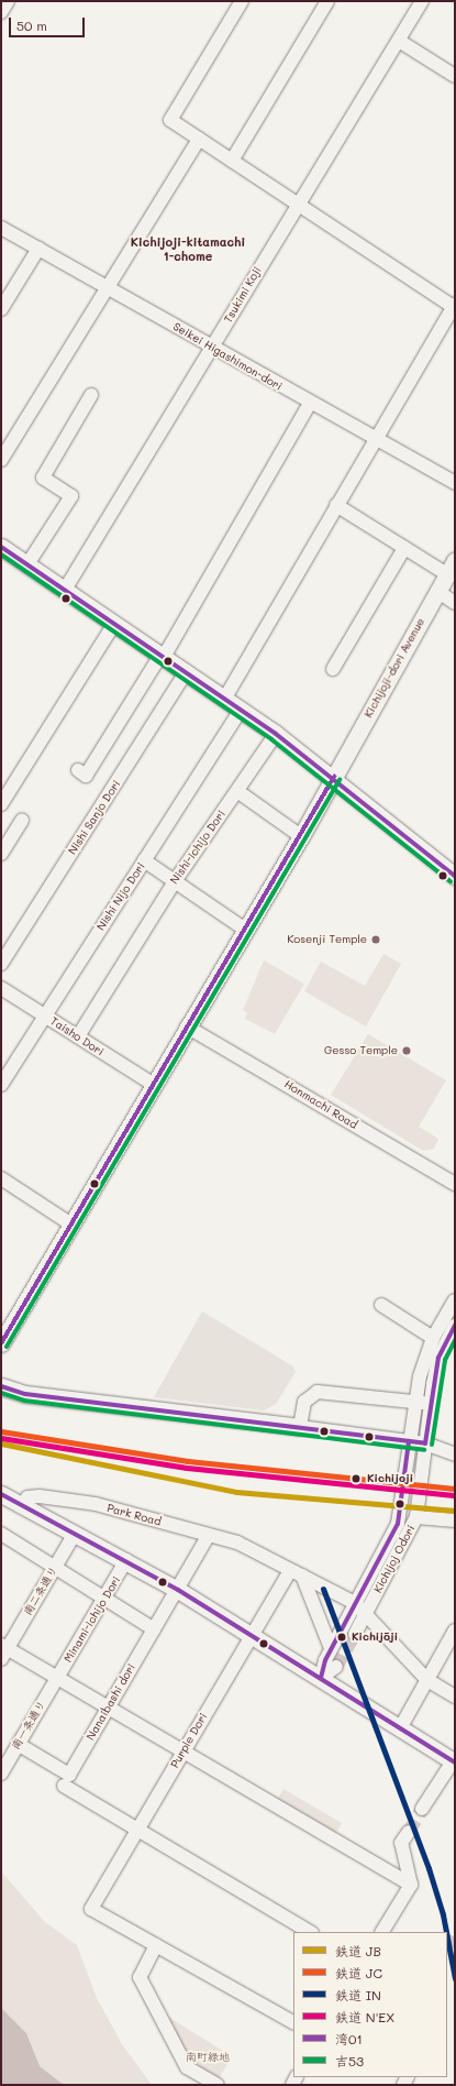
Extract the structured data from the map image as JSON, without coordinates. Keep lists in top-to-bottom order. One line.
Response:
{"streets":{"main road":["Kichijoji-dori Avenue"],"street":["Tsukimi Koji","Seikei Higashimon-dori","Nishi Sanjo Dori","Nishi-ichijo Dori","Nishi Nijo Dori","Taisho Dori","Honmachi Road","Park Road","Kichijoj Odori","南二条通り","Minami-ichijo Dori","Nanaibashi dori","南一条通り","Purple Dori"]},"crossings":[["Tsukimi Koji","Seikei Higashimon-dori"],["Kichijoji-dori Avenue","Taisho Dori"],["Kichijoji-dori Avenue","Honmachi Road"],["Nishi-ichijo Dori","Taisho Dori"],["Nishi Nijo Dori","Taisho Dori"],["Park Road","Kichijoj Odori"],["Park Road","Nanaibashi dori"],["Minami-ichijo Dori","南一条通り"]],"districts":["Kichijoji-kitamachi 1-chome"],"parks":["南町緑地"],"places":["Kosenji Temple","Gesso Temple","Kichijoji","Kichijōji"],"lines":["transit line 湾01","transit line 吉53","rail line JC","rail line N'EX","rail line JB","rail line IN"],"legend":["鉄道 JB","鉄道 JC","鉄道 IN","鉄道 N'EX","湾01","吉53"],"scale_bar":"50 m"}
